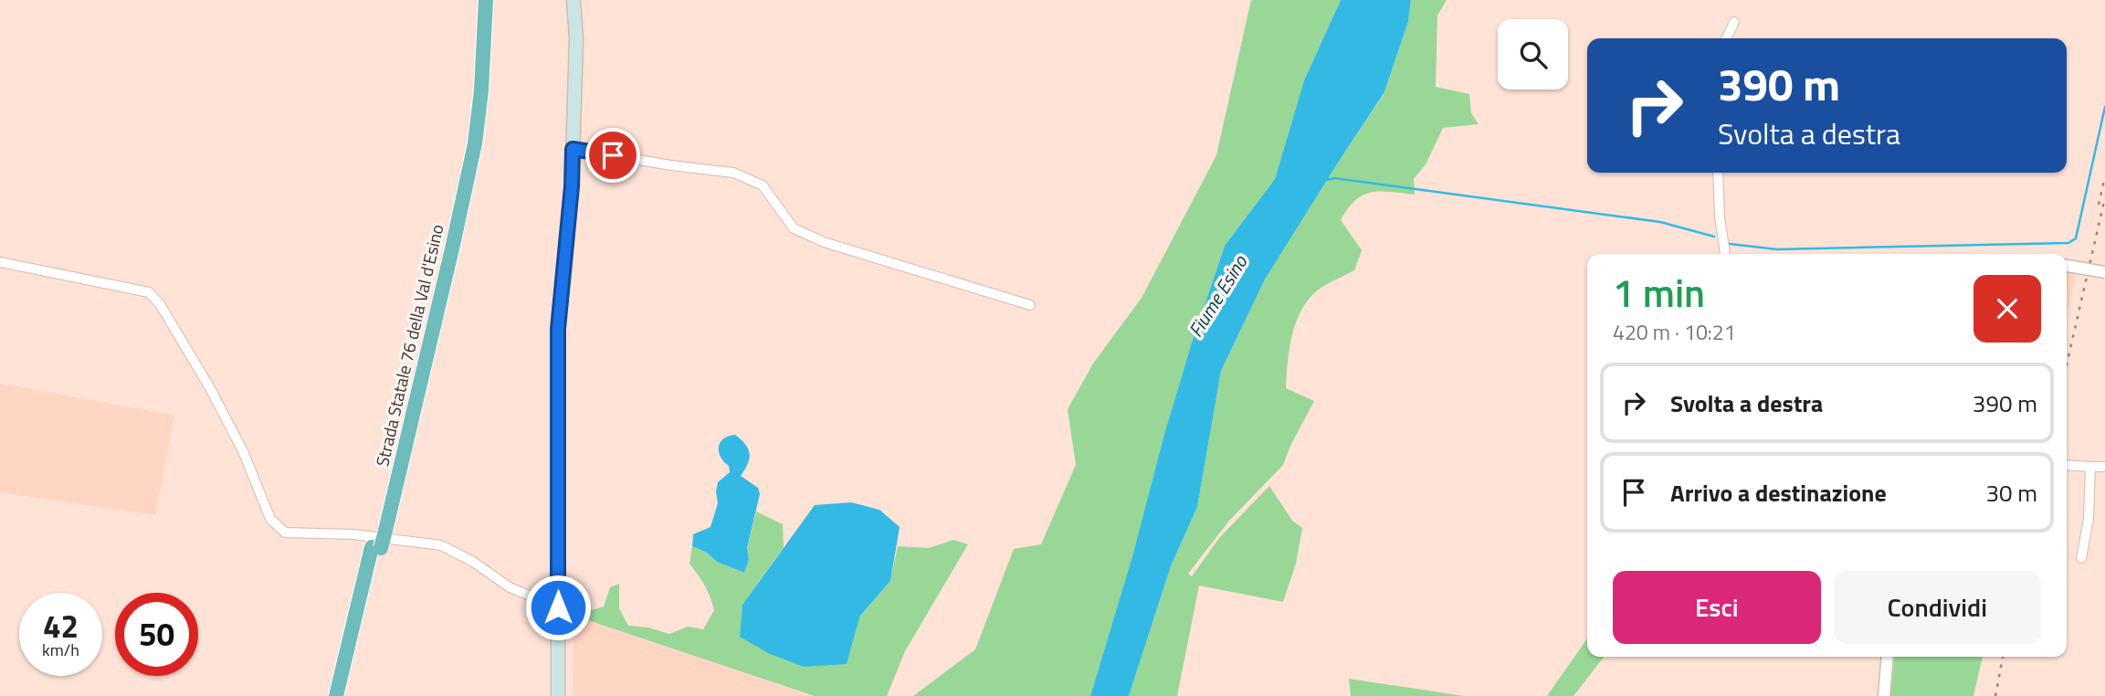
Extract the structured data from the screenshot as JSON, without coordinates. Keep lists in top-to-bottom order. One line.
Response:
{"streets":{"highway":["Strada Statale 76 della Val d'Esino"]},"water":["Fiume Esino"],"page":{"turn":["390 m","Svolta a destra"],"heading":["1 min","420 m · 10:21"],"list":[{"name":"Svolta a destra","value":"390 m"},{"name":"Arrivo a destinazione","value":"30 m"}],"buttons":["Esci","Condividi"],"speed":"42 km/h","limit":"50"}}
